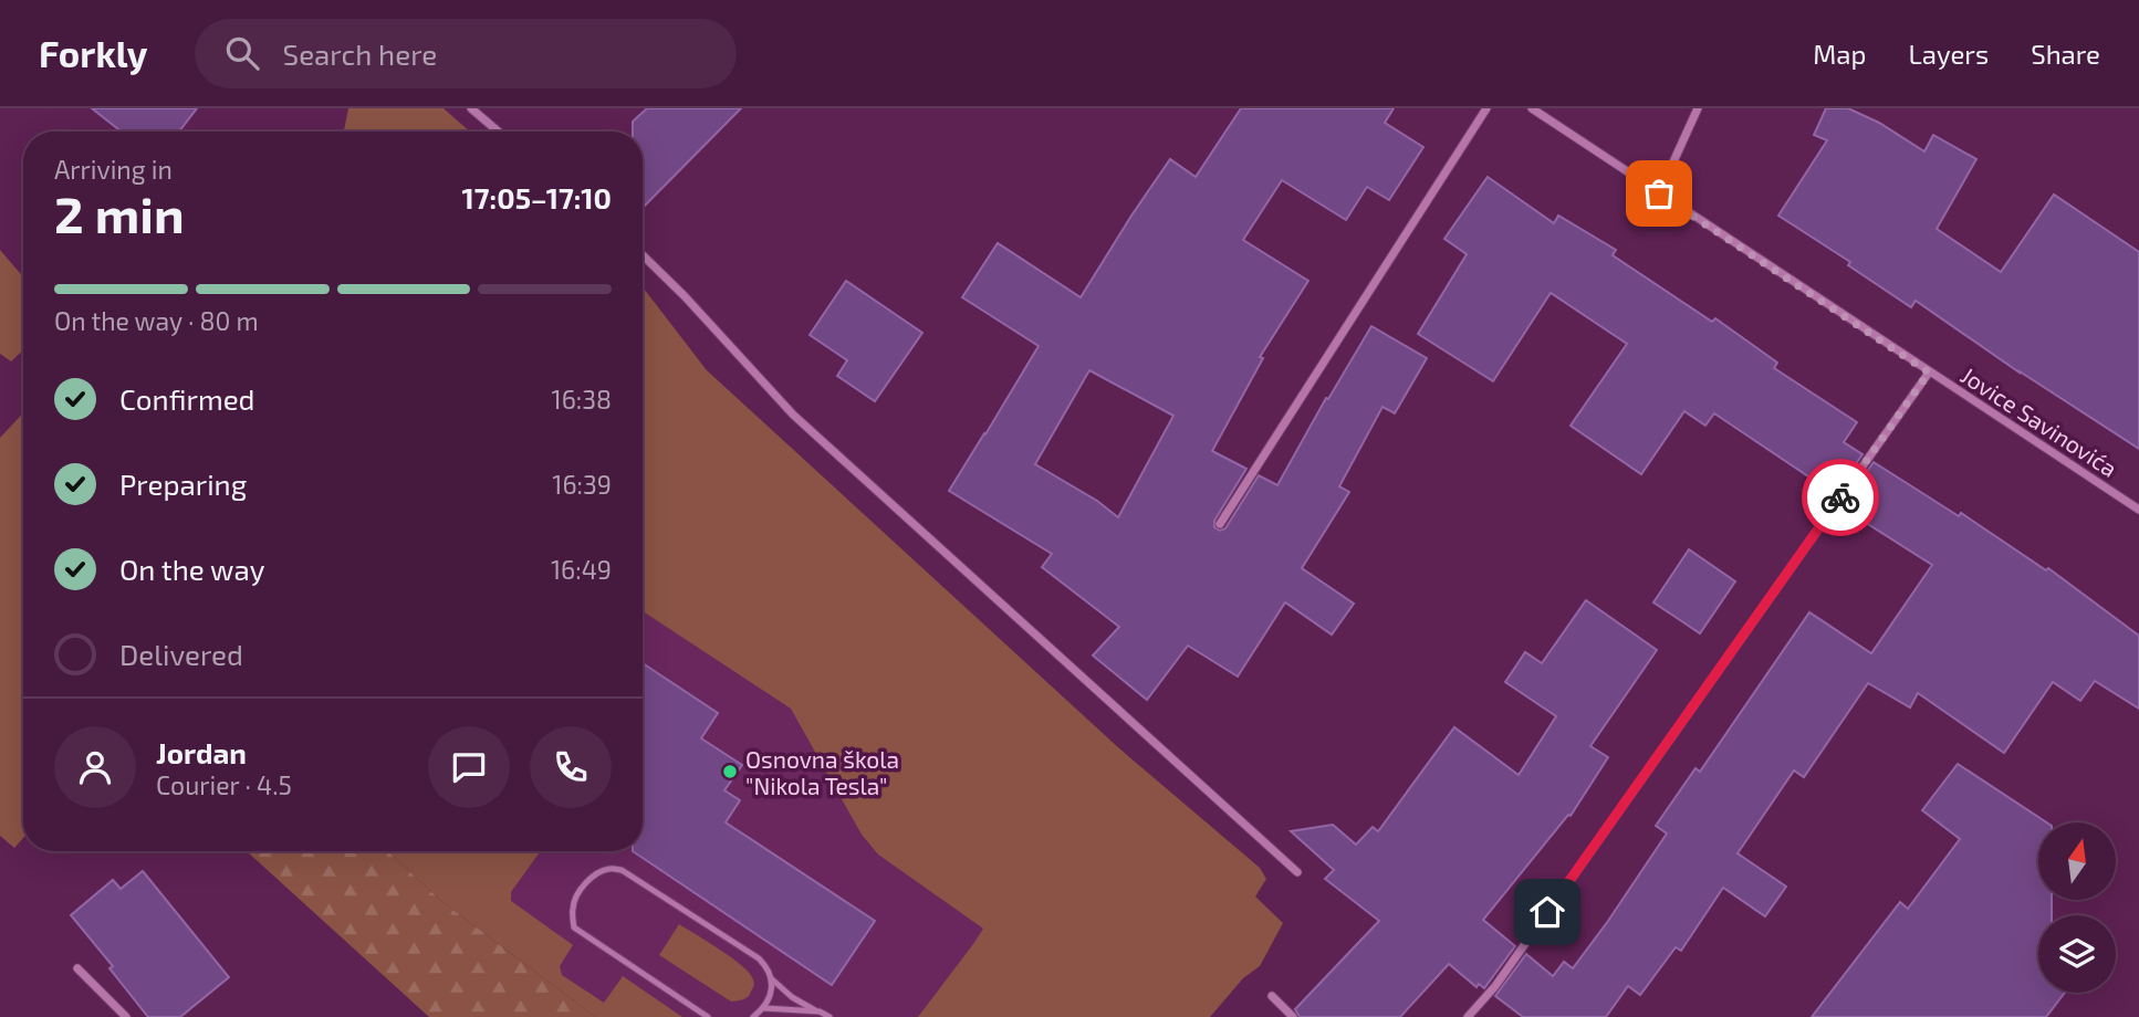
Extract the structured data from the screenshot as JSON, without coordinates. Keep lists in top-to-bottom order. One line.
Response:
{"streets":{"street":["Jovice Savinovića"]},"places":["Osnovna škola \"Nikola Tesla\""],"north":"top","page":{"header":"Forkly","search":"Search here","nav":["Map","Layers","Share"],"heading":["2 min","Arriving in","17:05–17:10"],"panel":["Jordan","Courier · 4.5"],"bar":"On the way · 80 m","list":[["Confirmed","16:38"],["Preparing","16:39"],["On the way","16:49"],"Delivered"]}}
